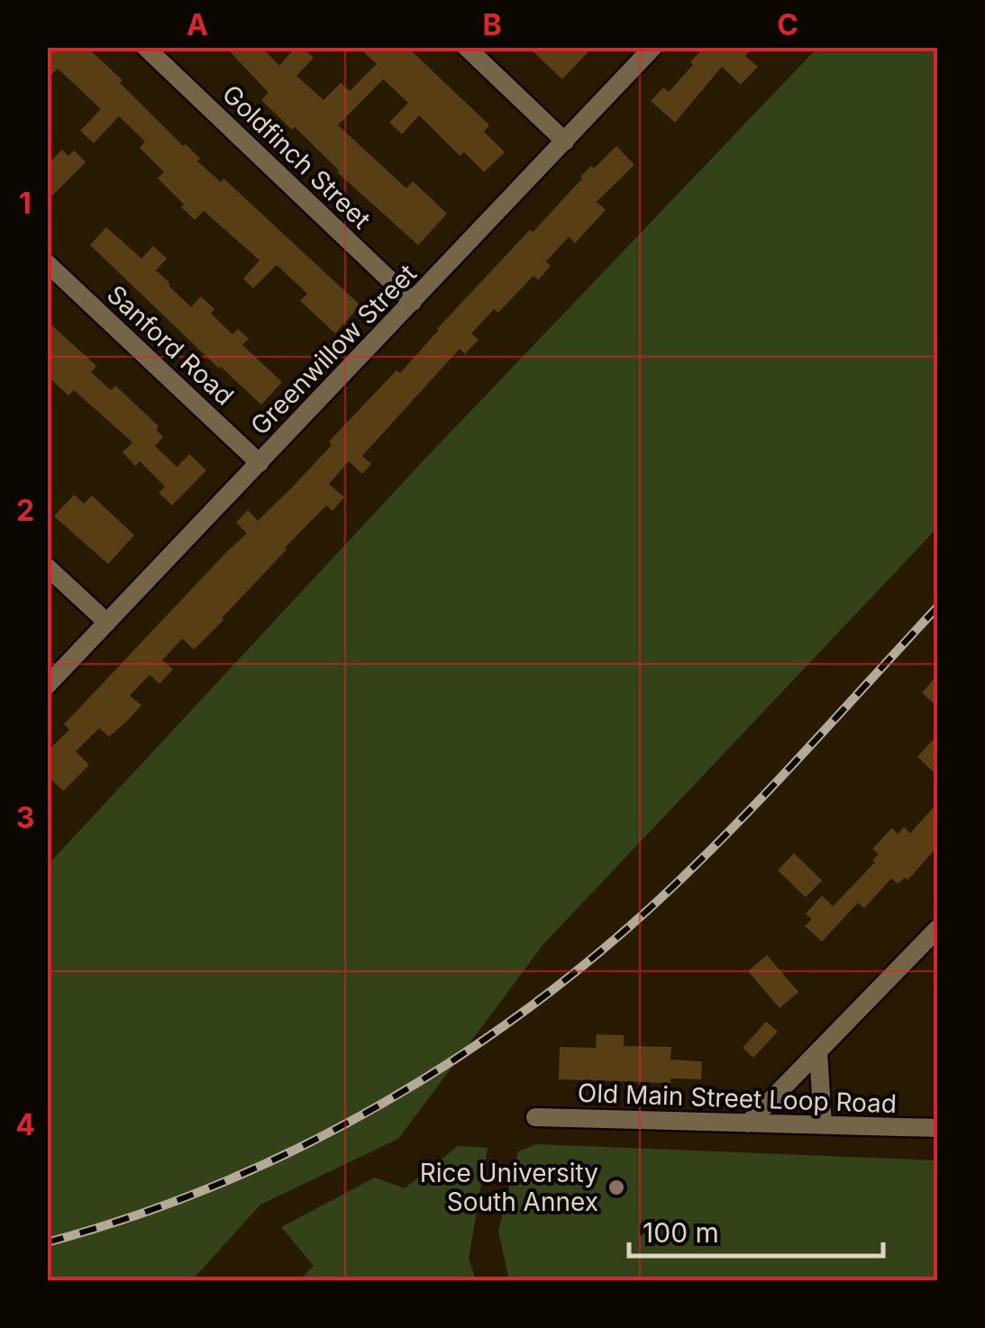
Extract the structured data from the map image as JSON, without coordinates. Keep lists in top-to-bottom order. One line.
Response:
{"streets":{"street":["Goldfinch Street","Sanford Road","Greenwillow Street","Old Main Street Loop Road"]},"crossings":[["Goldfinch Street","Greenwillow Street"],["Sanford Road","Greenwillow Street"]],"places":["Rice University South Annex"],"scale_bar":"100 m","grid":{"columns":["A","B","C"],"rows":["1","2","3","4"]}}
